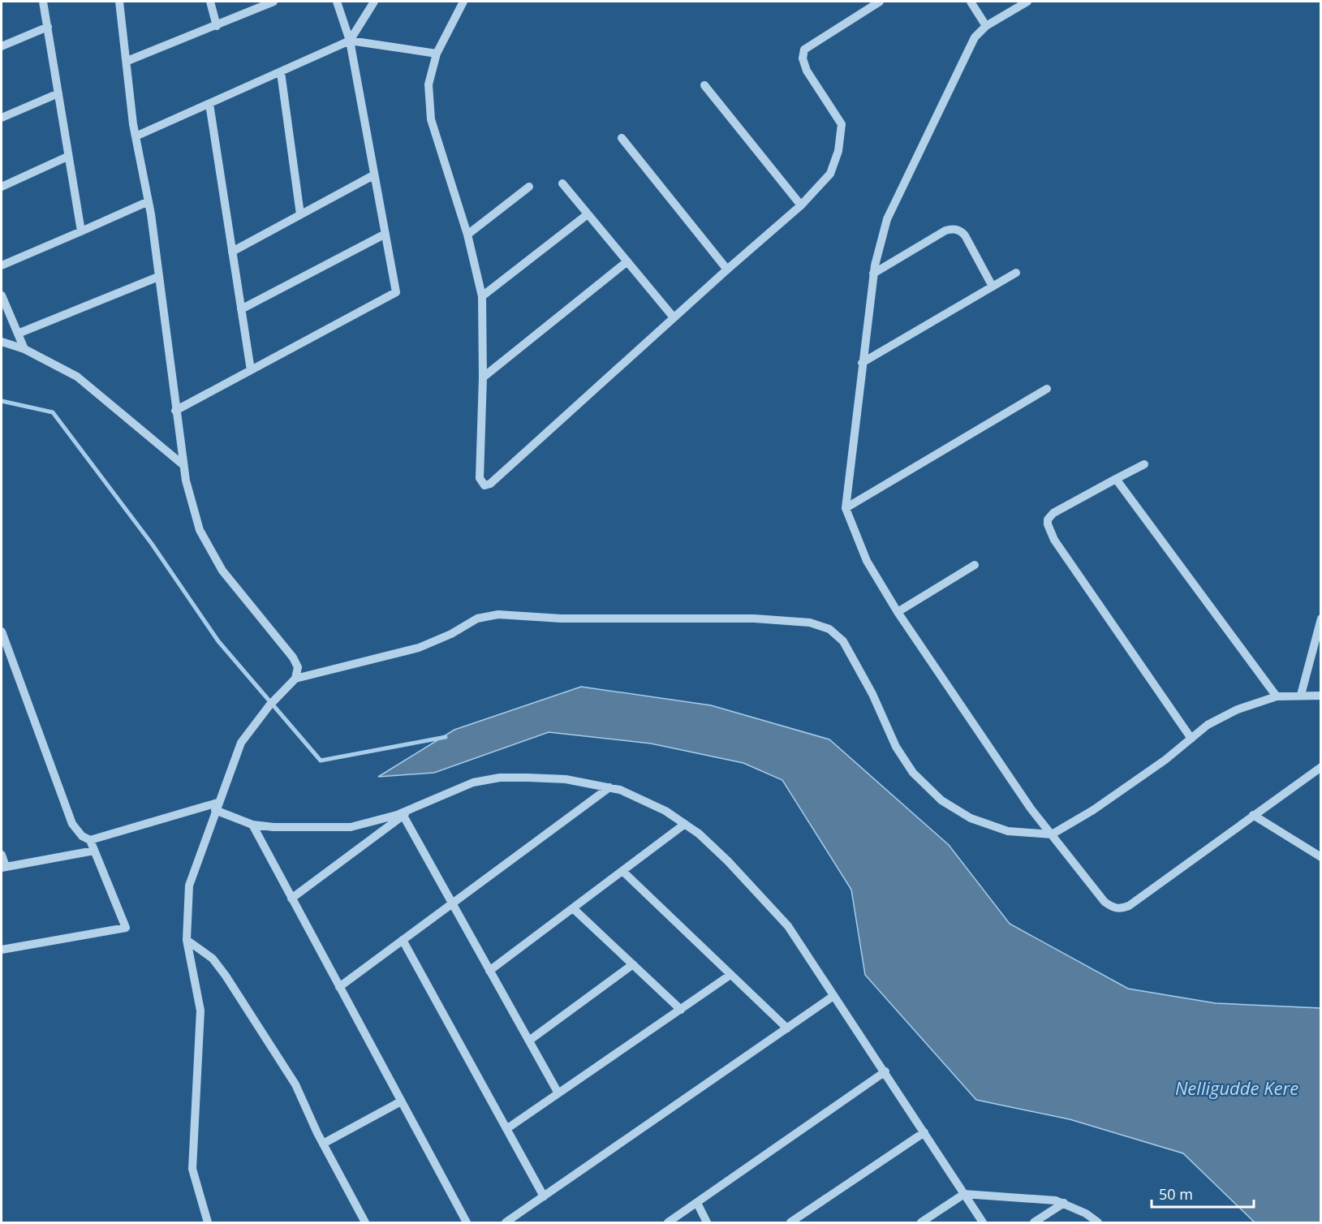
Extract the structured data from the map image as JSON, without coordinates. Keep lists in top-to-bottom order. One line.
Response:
{"water":["Nelligudde Kere"],"scale_bar":"50 m"}
